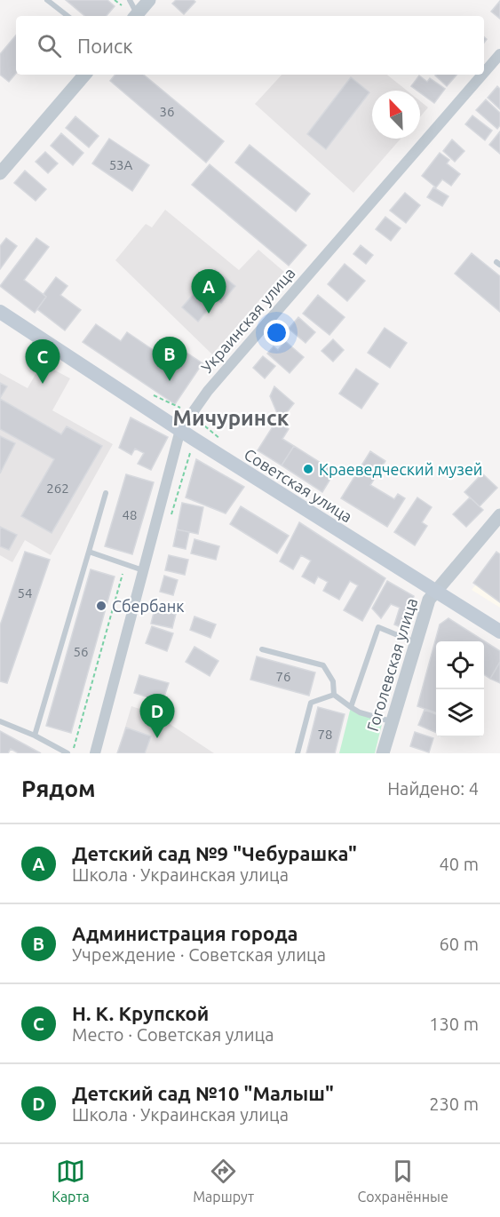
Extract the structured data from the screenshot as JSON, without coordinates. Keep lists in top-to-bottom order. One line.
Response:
{"streets":{"main road":["Советская улица"],"street":["Украинская улица","Гоголевская улица"]},"crossings":[["Украинская улица","Советская улица"],["Советская улица","Гоголевская улица"]],"districts":["Мичуринск"],"places":["Краеведческий музей","Сбербанк"],"house_numbers":["36","53А","262","48","54","56","76","78"],"north":"top left","page":{"search":"Поиск","pins":["A","B","C","D"],"heading":["Рядом","Найдено: 4"],"list":[{"mark":"A","name":"Детский сад №9 \"Чебурашка\"","note":"Школа · Украинская улица","value":"40 m"},{"mark":"B","name":"Администрация города","note":"Учреждение · Советская улица","value":"60 m"},{"mark":"C","name":"Н. К. Крупской","note":"Место · Советская улица","value":"130 m"},{"mark":"D","name":"Детский сад №10 \"Малыш\"","note":"Школа · Украинская улица","value":"230 m"}],"nav":["Карта","Маршрут","Сохранённые"]}}
